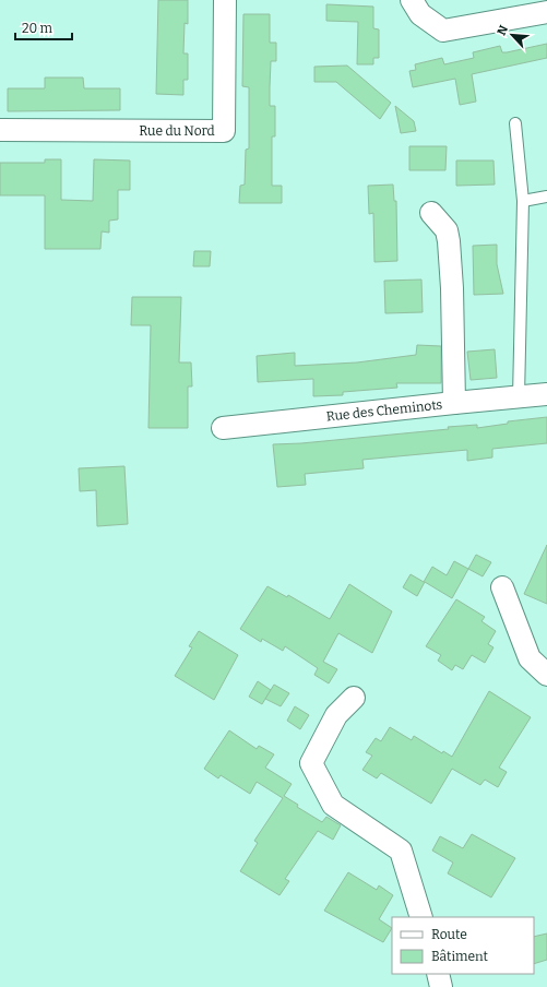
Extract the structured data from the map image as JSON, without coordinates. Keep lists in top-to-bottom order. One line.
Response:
{"streets":{"street":["Rue du Nord","Rue des Cheminots"]},"legend":["Route","Bâtiment"],"scale_bar":"20 m","north":"top left"}
